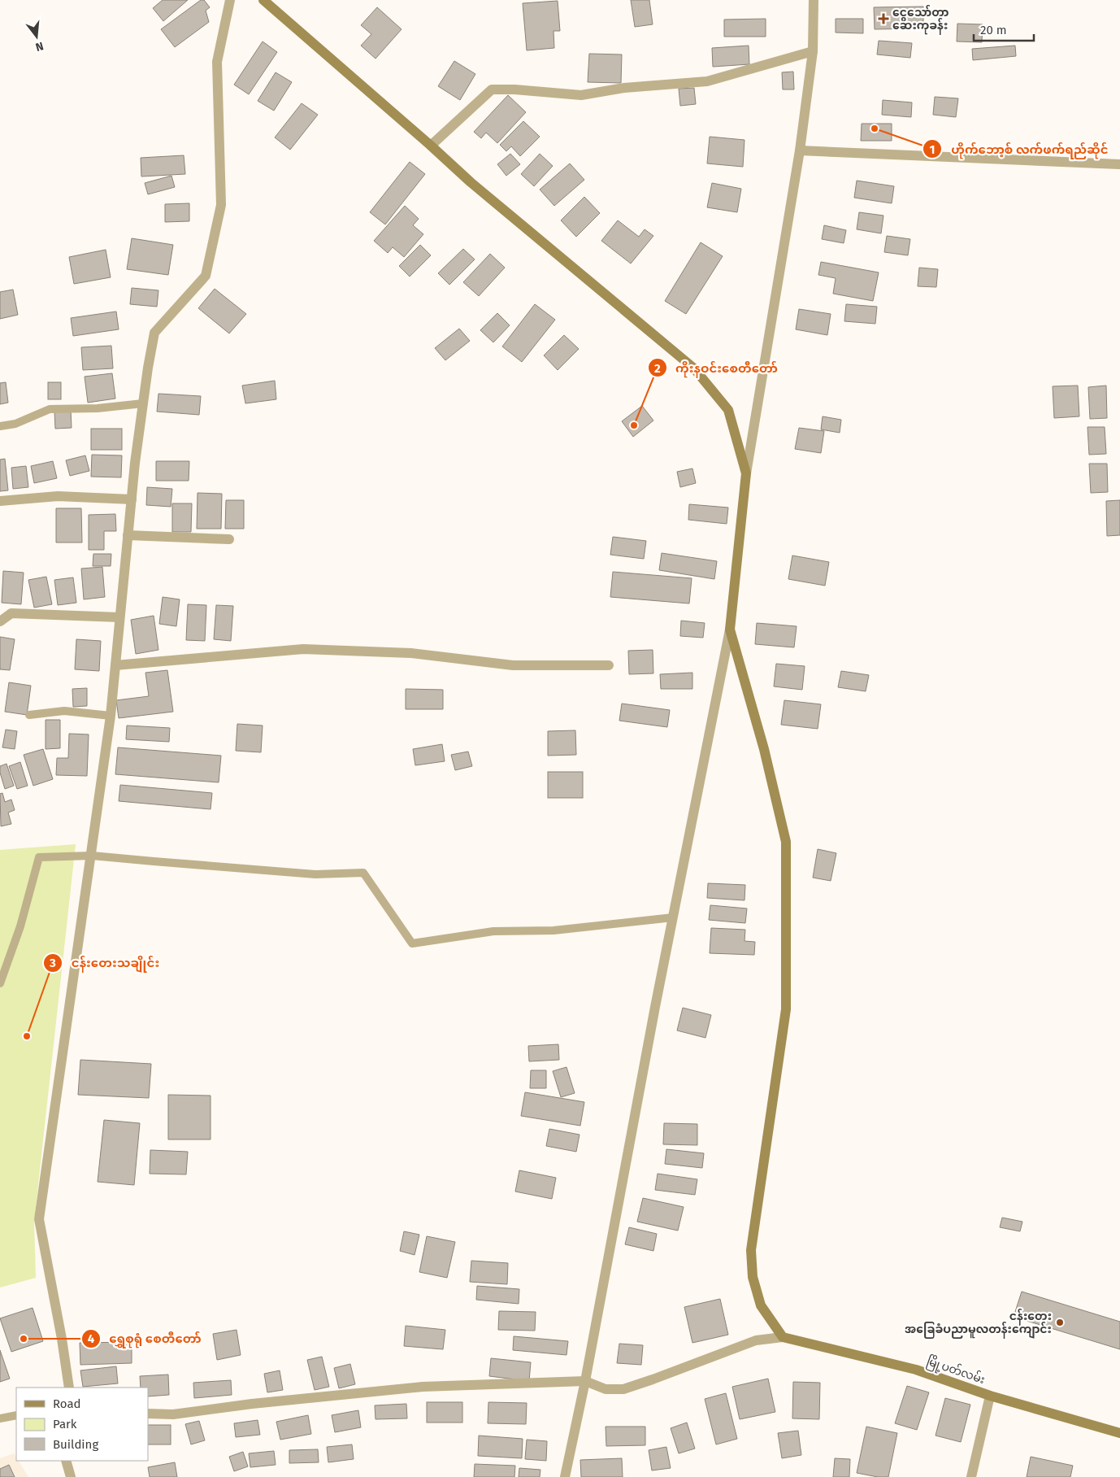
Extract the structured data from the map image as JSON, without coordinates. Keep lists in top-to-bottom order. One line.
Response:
{"streets":{"main road":["မြို့ပတ်လမ်း"]},"places":{"health":["ငွေသော်တာ ဆေးကုခန်း"],"other":["ဟိုက်ဘော့စ် လက်ဖက်ရည်ဆိုင်","ကိုးနဝင်းစေတီတော်","ငန်းတေးသချိုင်း","ငန်းတေး အခြေခံပညာမူလတန်းကျောင်း","ရွှေစုရုံ စေတီတော်"]},"legend":["Road","Park","Building"],"scale_bar":"20 m","north":"bottom"}
